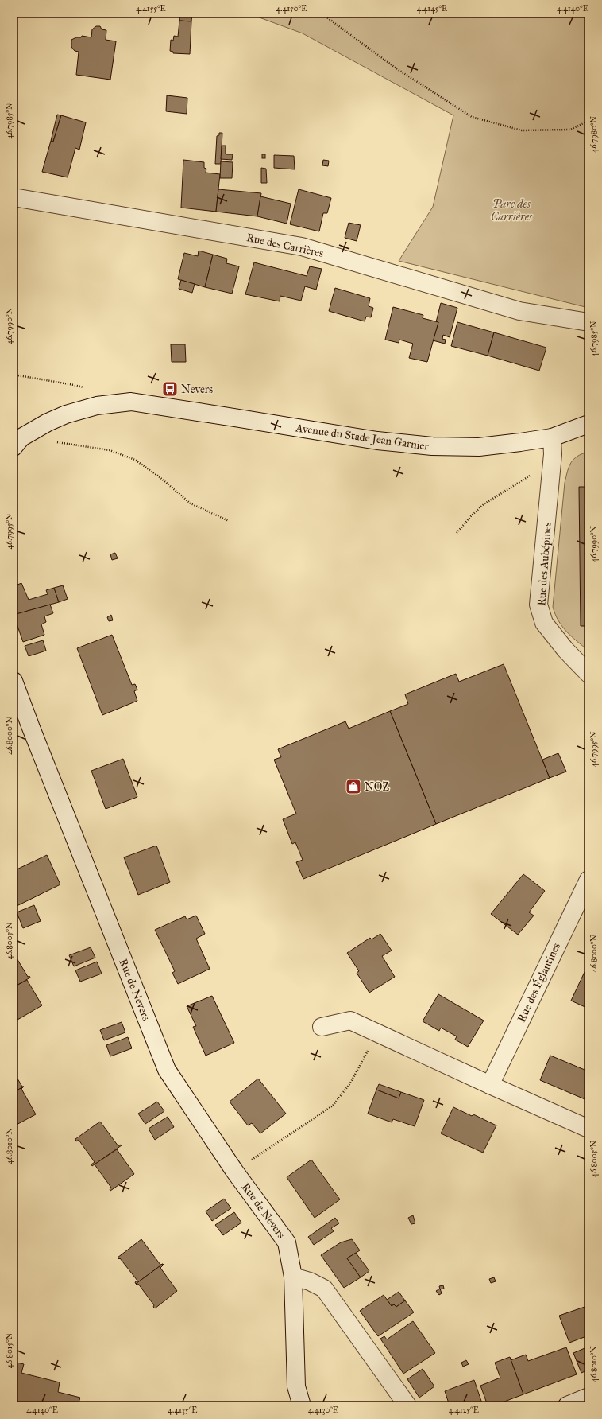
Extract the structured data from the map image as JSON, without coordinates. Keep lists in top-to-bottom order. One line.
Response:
{"streets":{"street":["Rue des Carrières","Avenue du Stade Jean Garnier","Rue des Aubépines","Rue des Églantines","Rue de Nevers"]},"crossings":[["Avenue du Stade Jean Garnier","Rue des Aubépines"]],"parks":["Parc des Carrières"],"places":{"bus stop":["Nevers"],"shop":["NOZ"]},"coordinates":["4.4155°E","4.4150°E","4.4145°E","4.4140°E","46.7985°N","46.7980°N","46.7990°N","46.7995°N","46.8000°N","46.8005°N","46.8010°N","46.8015°N","4.4135°E","4.4130°E","4.4125°E"]}
